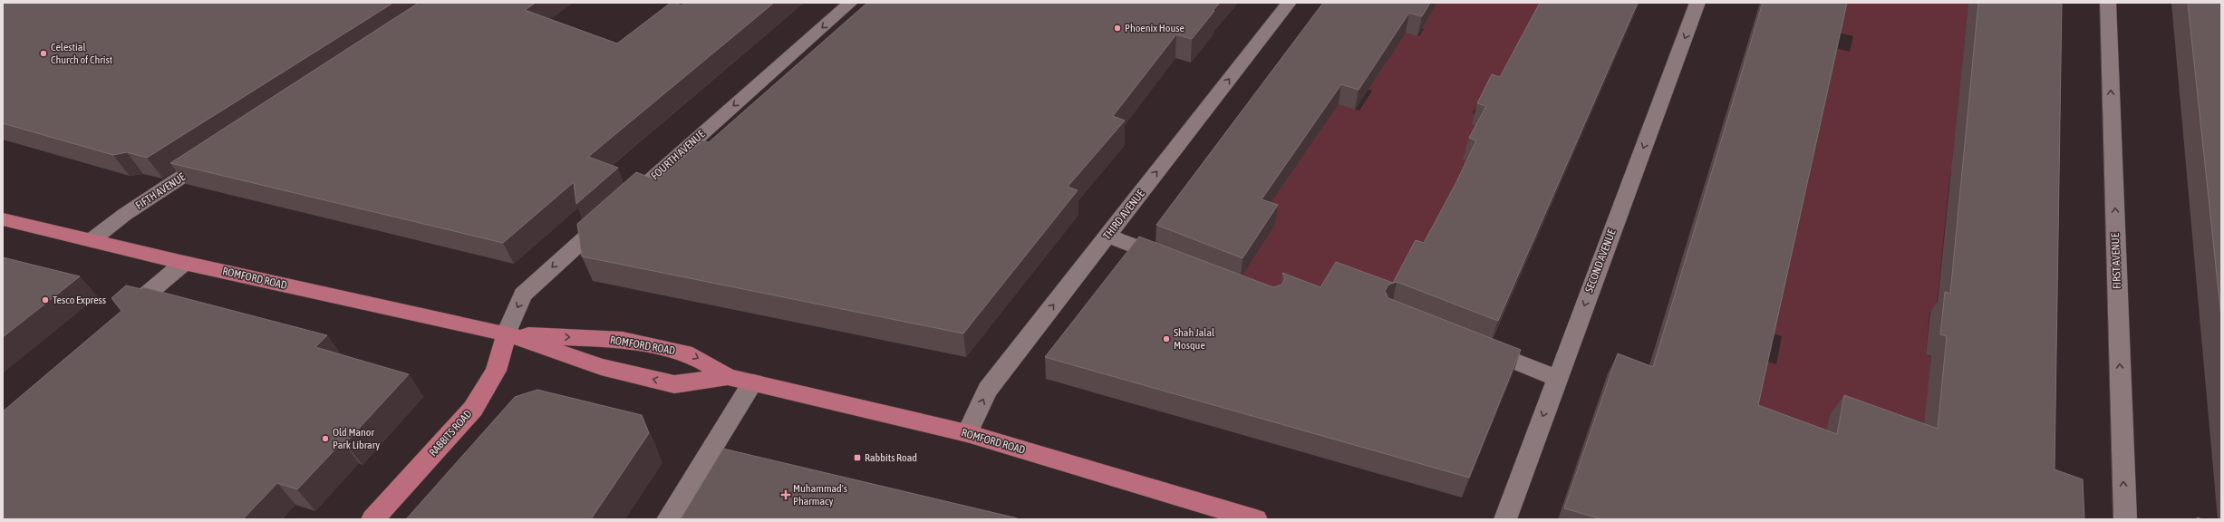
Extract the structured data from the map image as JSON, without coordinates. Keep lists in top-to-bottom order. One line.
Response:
{"streets":{"main road":["ROMFORD ROAD","RABBITS ROAD"],"street":["FOURTH AVENUE","FIFTH AVENUE","THIRD AVENUE","SECOND AVENUE","FIRST AVENUE"]},"crossings":[["FOURTH AVENUE","ROMFORD ROAD"],["FOURTH AVENUE","RABBITS ROAD"],["FIFTH AVENUE","ROMFORD ROAD"],["THIRD AVENUE","ROMFORD ROAD"],["ROMFORD ROAD","RABBITS ROAD"]],"one_way":["FOURTH AVENUE","THIRD AVENUE","SECOND AVENUE","FIRST AVENUE"],"places":{"other":["Phoenix House","Celestial Church of Christ","Tesco Express","Shah Jalal Mosque","Old Manor Park Library"],"transit":["Rabbits Road"],"health":["Muhammad's Pharmacy"]}}
